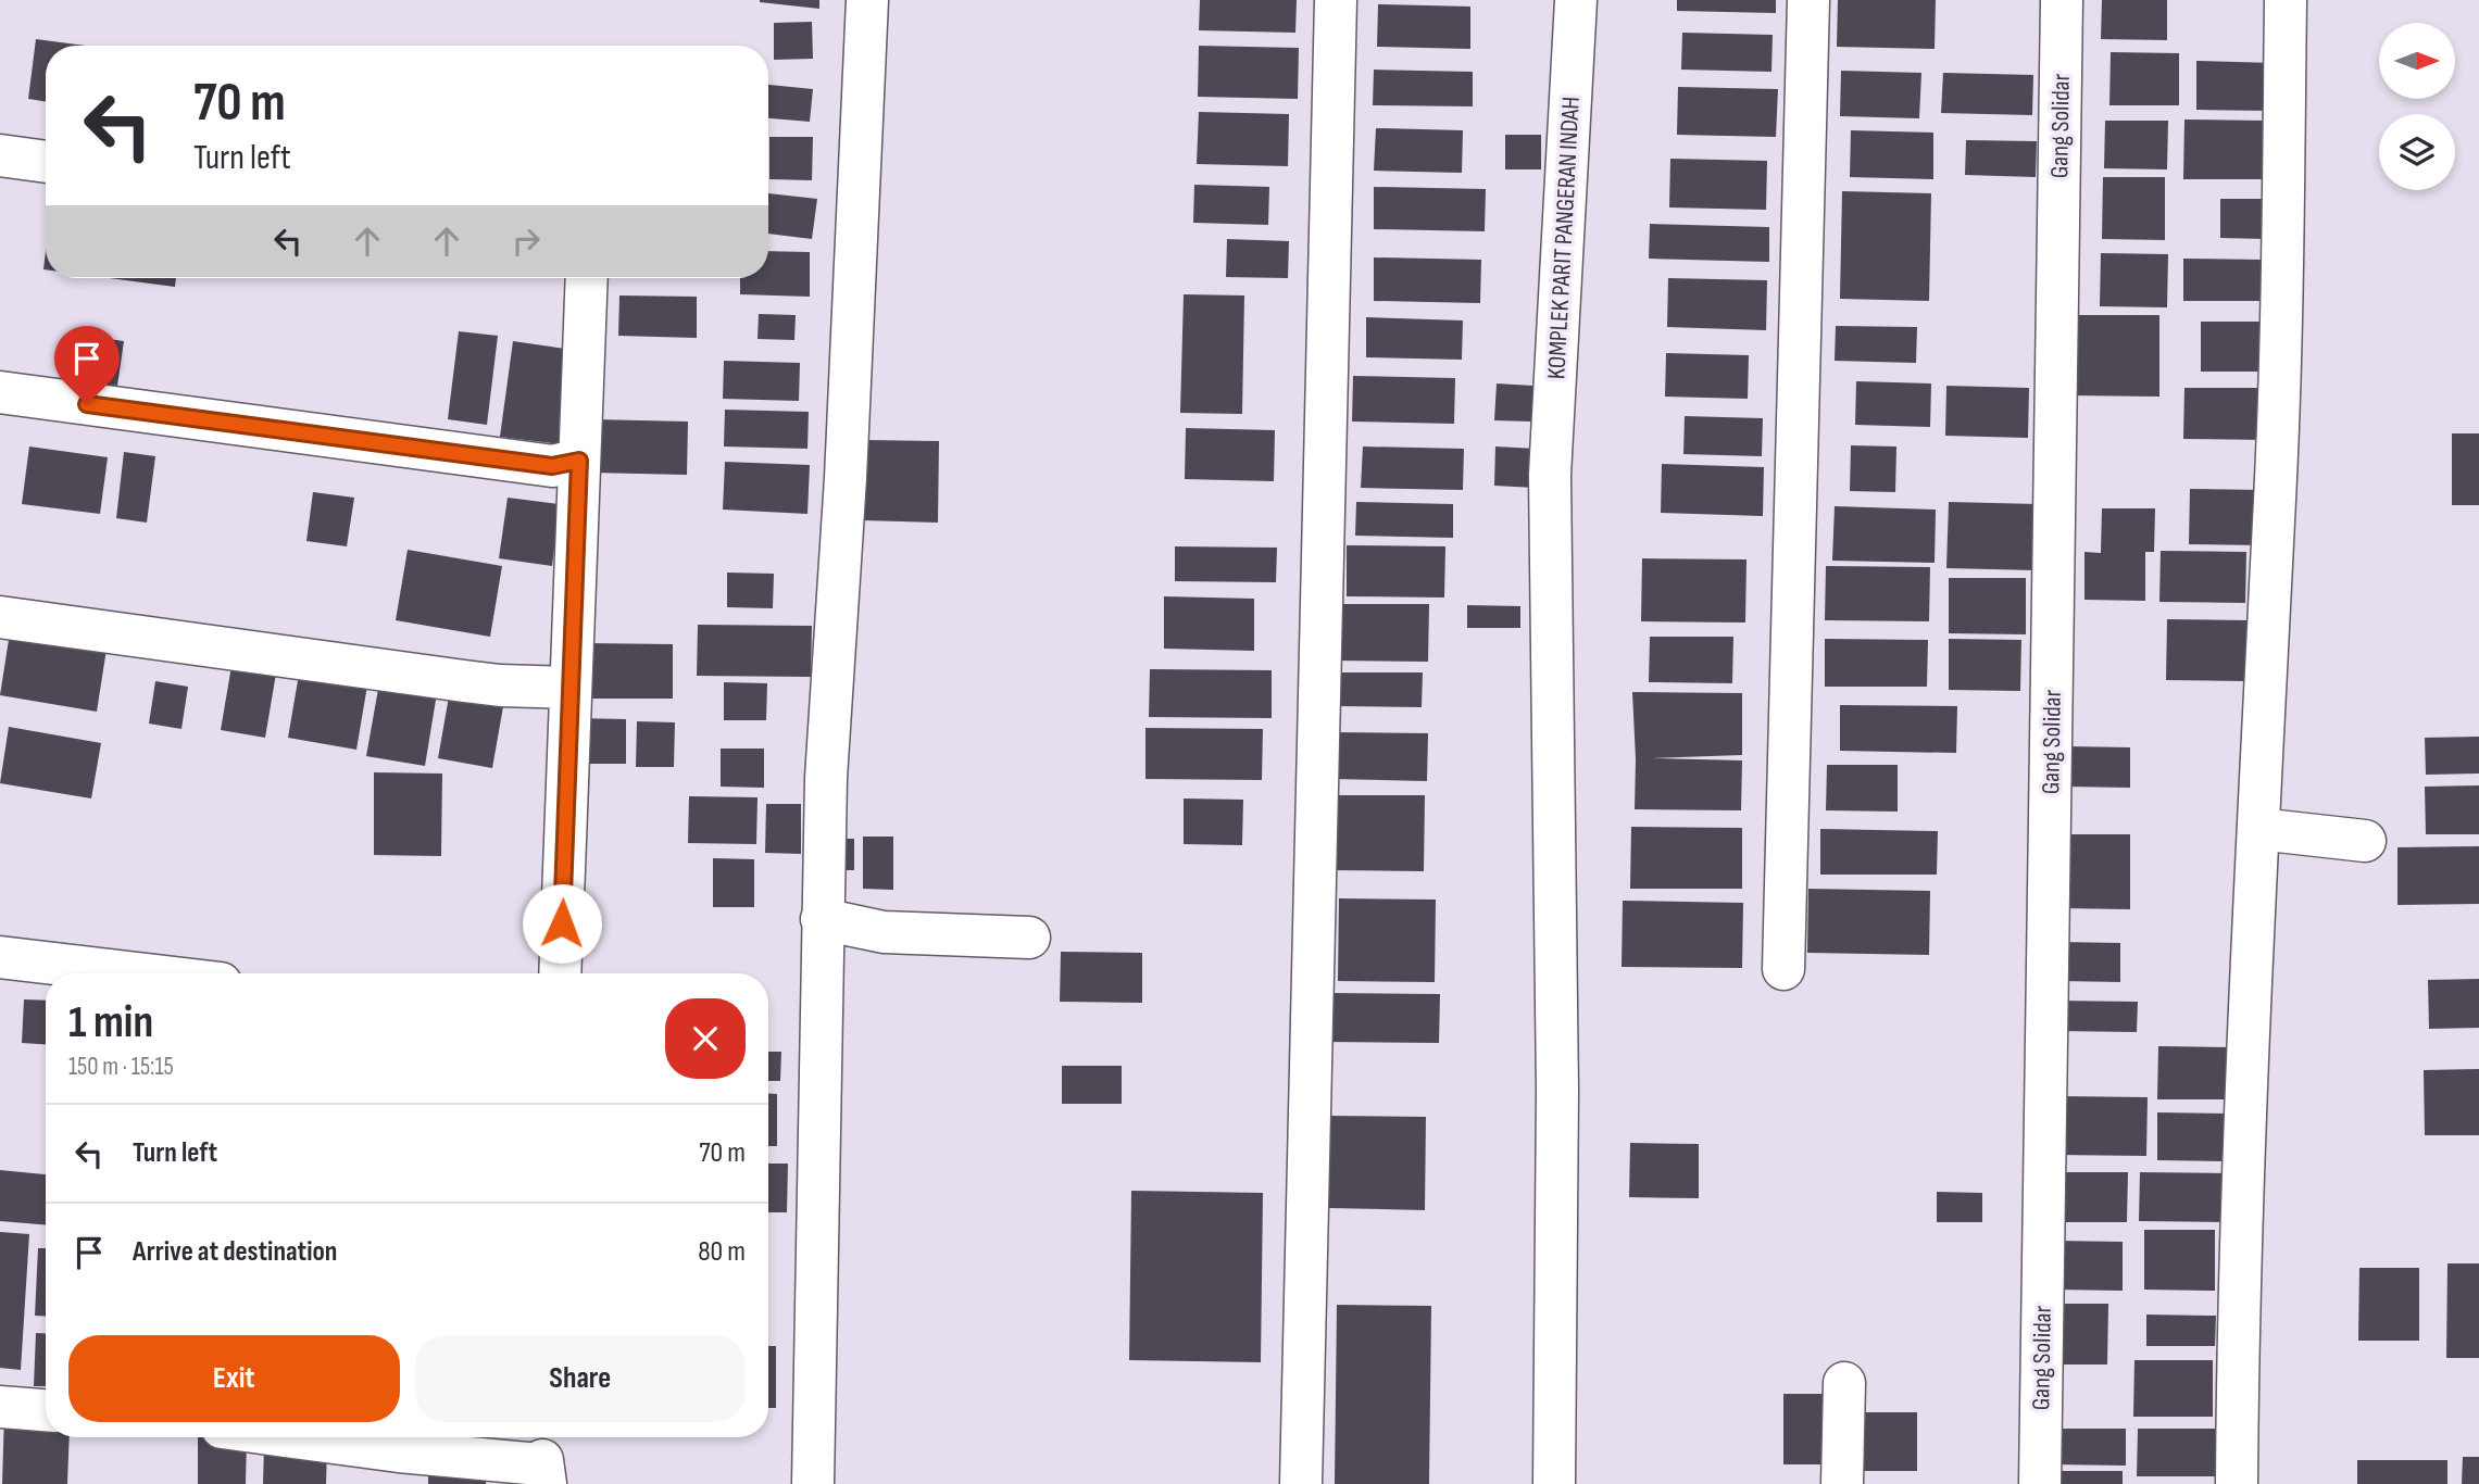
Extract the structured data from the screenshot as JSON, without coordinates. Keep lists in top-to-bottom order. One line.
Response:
{"streets":{"street":["Gang Solidar","KOMPLEK PARIT PANGERAN INDAH"]},"north":"right","page":{"turn":["70 m","Turn left"],"heading":["1 min","150 m · 15:15"],"list":[{"name":"Turn left","value":"70 m"},{"name":"Arrive at destination","value":"80 m"}],"buttons":["Exit","Share"]}}
